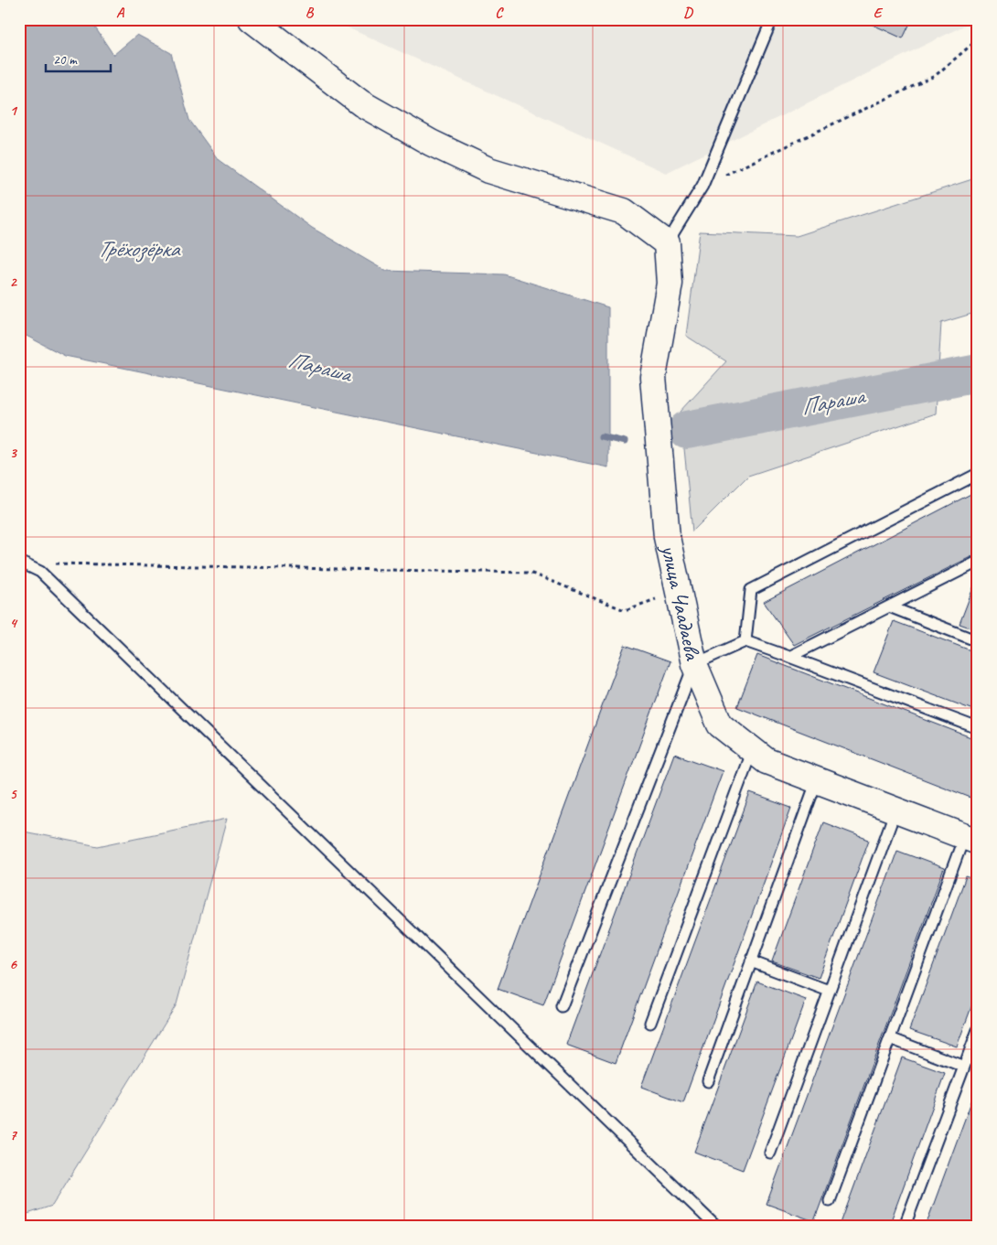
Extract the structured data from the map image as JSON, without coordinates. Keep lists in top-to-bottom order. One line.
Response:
{"streets":{"street":["улица Чаадаева"]},"water":["Трёхозёрка","Параша"],"scale_bar":"20 m","grid":{"columns":["A","B","C","D","E"],"rows":["1","2","3","4","5","6","7"]}}
